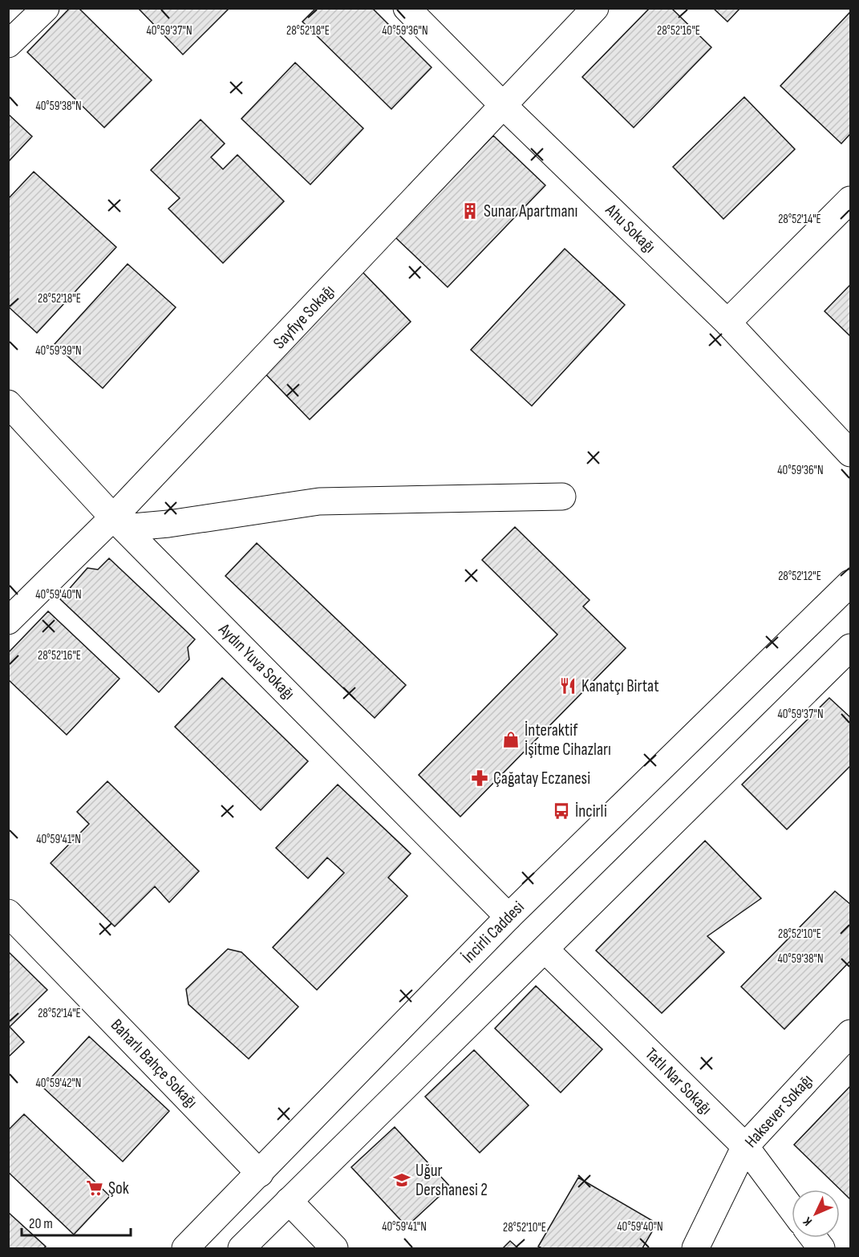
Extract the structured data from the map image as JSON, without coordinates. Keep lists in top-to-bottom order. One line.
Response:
{"streets":{"street":["Ahu Sokağı","Sayfiye Sokağı","Aydın Yuva Sokağı","İncirli Caddesi","Baharlı Bahçe Sokağı","Tatlı Nar Sokağı","Haksever Sokağı"]},"crossings":[["Ahu Sokağı","Sayfiye Sokağı"],["Sayfiye Sokağı","Aydın Yuva Sokağı"],["Aydın Yuva Sokağı","İncirli Caddesi"],["İncirli Caddesi","Baharlı Bahçe Sokağı"],["Tatlı Nar Sokağı","Haksever Sokağı"]],"places":{"building":["Sunar Apartmanı"],"restaurant":["Kanatçı Birtat"],"shop":["İnteraktif İşitme Cihazları"],"pharmacy":["Çağatay Eczanesi"],"bus stop":["İncirli"],"school or university":["Uğur Dershanesi 2"],"supermarket":["Şok"]},"scale_bar":"20 m","north":"bottom left","coordinates":["28°52'18\"E","28°52'16\"E","40°59'37\"N","40°59'36\"N","40°59'38\"N","28°52'14\"E","40°59'39\"N","28°52'12\"E","40°59'40\"N","40°59'41\"N","28°52'10\"E","40°59'42\"N"]}
